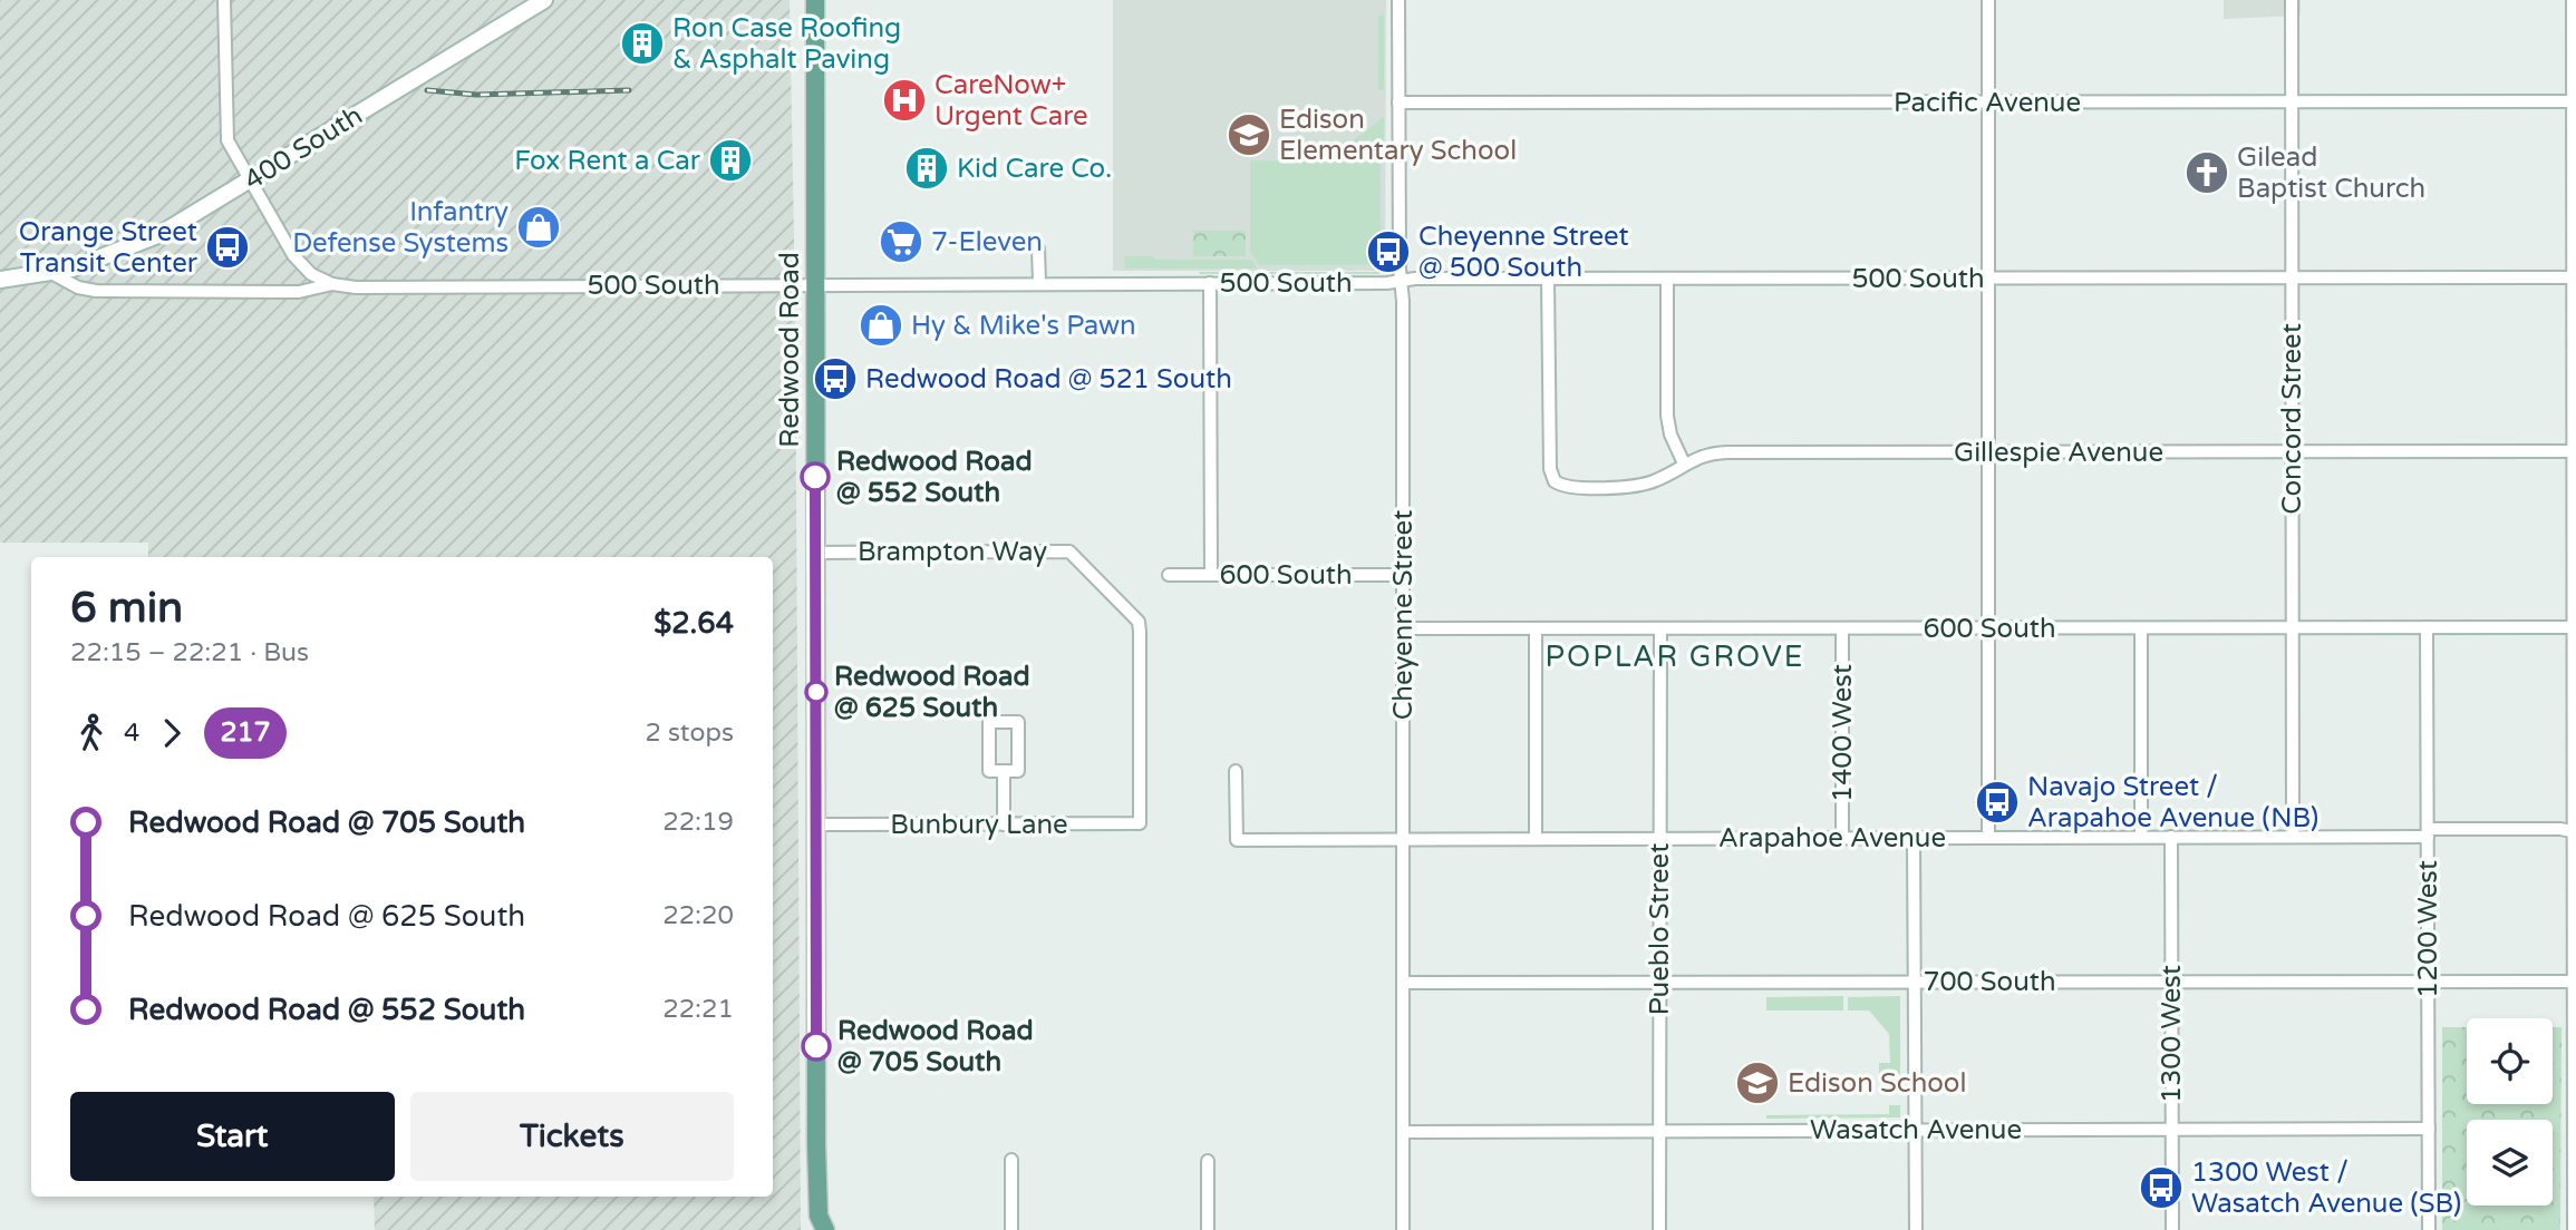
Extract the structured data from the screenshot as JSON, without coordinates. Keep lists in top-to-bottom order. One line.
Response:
{"streets":{"main road":["Redwood Road"],"street":["Pacific Avenue","400 South","500 South","Concord Street","Gillespie Avenue","Brampton Way","600 South","Cheyenne Street","1400 West","Bunbury Lane","Arapahoe Avenue","Pueblo Street","1200 West","700 South","1300 West","Wasatch Avenue"]},"crossings":[["Pacific Avenue","Concord Street"],["Pacific Avenue","Cheyenne Street"],["400 South","500 South"],["500 South","Redwood Road"],["500 South","Concord Street"],["500 South","Gillespie Avenue"],["500 South","Cheyenne Street"],["Redwood Road","Brampton Way"],["Redwood Road","Bunbury Lane"],["Concord Street","Gillespie Avenue"],["Concord Street","600 South"],["Concord Street","Arapahoe Avenue"],["Brampton Way","Bunbury Lane"],["600 South","Cheyenne Street"],["600 South","1400 West"],["600 South","Pueblo Street"],["600 South","1200 West"],["Cheyenne Street","Arapahoe Avenue"],["Cheyenne Street","700 South"],["Cheyenne Street","Wasatch Avenue"],["1400 West","Arapahoe Avenue"],["Arapahoe Avenue","Pueblo Street"],["Arapahoe Avenue","1200 West"],["Arapahoe Avenue","1300 West"],["Pueblo Street","700 South"],["Pueblo Street","Wasatch Avenue"],["1200 West","700 South"],["1200 West","Wasatch Avenue"],["700 South","1300 West"],["1300 West","Wasatch Avenue"]],"districts":["POPLAR GROVE"],"places":{"building":["Ron Case Roofing & Asphalt Paving","Fox Rent a Car","Kid Care Co."],"hospital":["CareNow+ Urgent Care"],"school or university":["Edison Elementary School","Edison School"],"church":["Gilead Baptist Church"],"shop":["Infantry Defense Systems","Hy & Mike's Pawn"],"supermarket":["7-Eleven"],"bus stop":["Orange Street Transit Center","Cheyenne Street @ 500 South","Redwood Road @ 521 South","Navajo Street / Arapahoe Avenue (NB)","1300 West / Wasatch Avenue (SB)"],"other":["Redwood Road @ 552 South","Redwood Road @ 625 South","Redwood Road @ 705 South"]},"lines":["bus line 217"],"page":{"heading":["6 min","22:15 – 22:21 · Bus","$2.64"],"legs":["4","217","2 stops"],"list":[{"name":"Redwood Road @ 705 South","value":"22:19"},{"name":"Redwood Road @ 625 South","value":"22:20"},{"name":"Redwood Road @ 552 South","value":"22:21"}],"buttons":["Start","Tickets"]}}
